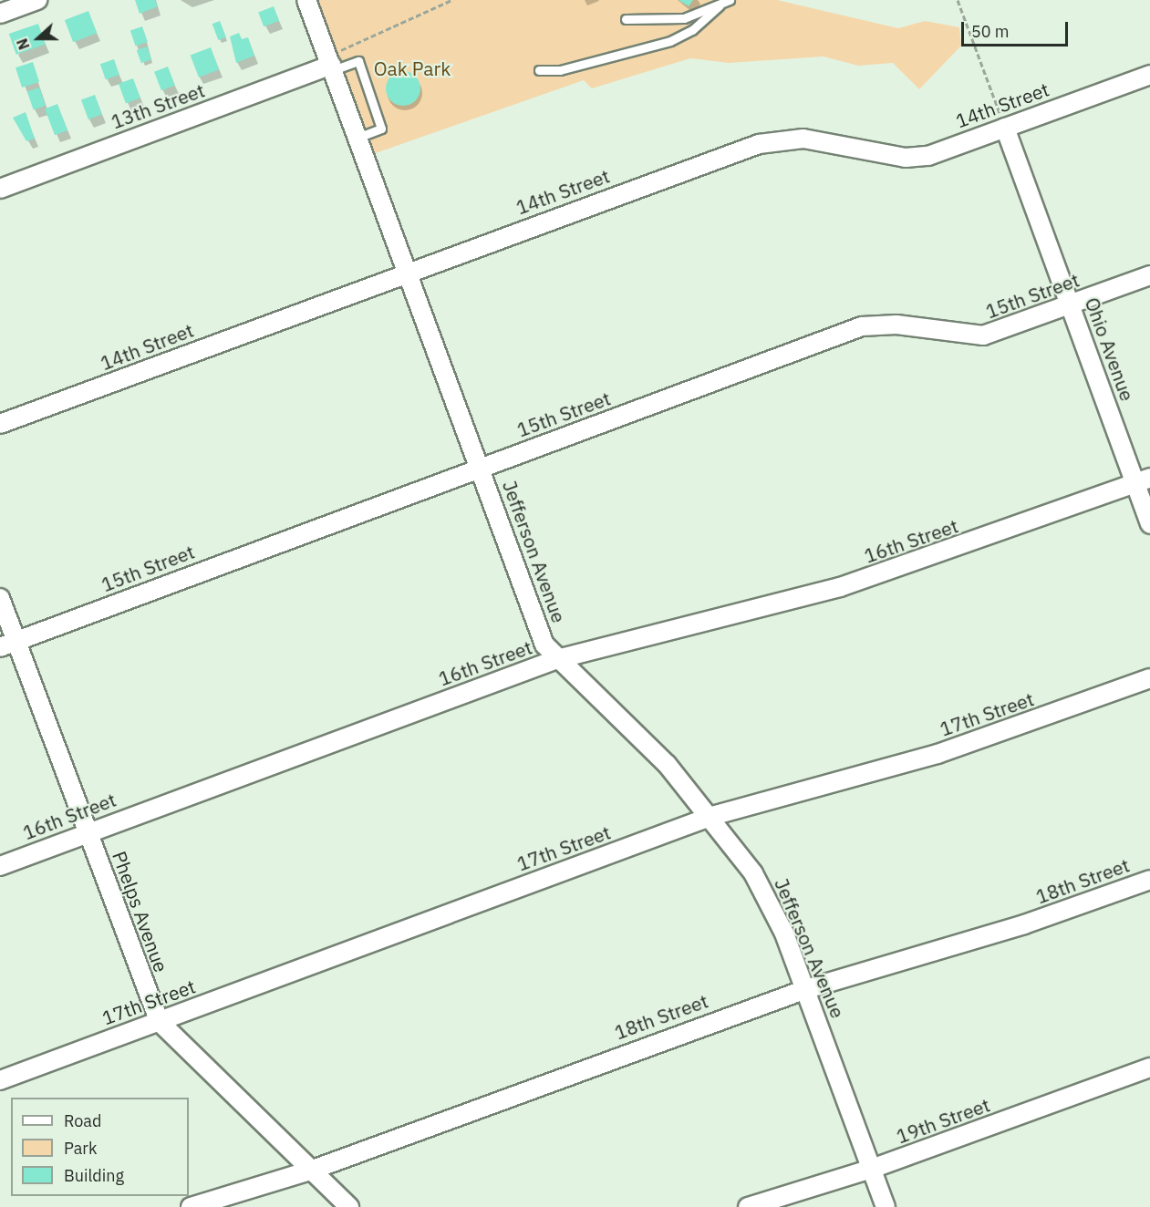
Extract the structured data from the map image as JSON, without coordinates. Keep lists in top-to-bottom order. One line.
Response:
{"streets":{"street":["14th Street","13th Street","15th Street","Ohio Avenue","16th Street","Jefferson Avenue","17th Street","18th Street","Phelps Avenue","19th Street"]},"crossings":[["14th Street","Ohio Avenue"],["14th Street","Jefferson Avenue"],["13th Street","Jefferson Avenue"],["15th Street","Ohio Avenue"],["15th Street","Jefferson Avenue"],["15th Street","Phelps Avenue"],["Ohio Avenue","16th Street"],["16th Street","Jefferson Avenue"],["16th Street","Phelps Avenue"],["Jefferson Avenue","17th Street"],["Jefferson Avenue","18th Street"],["Jefferson Avenue","19th Street"],["17th Street","Phelps Avenue"],["18th Street","Phelps Avenue"]],"parks":["Oak Park"],"legend":["Road","Park","Building"],"scale_bar":"50 m","north":"left"}
